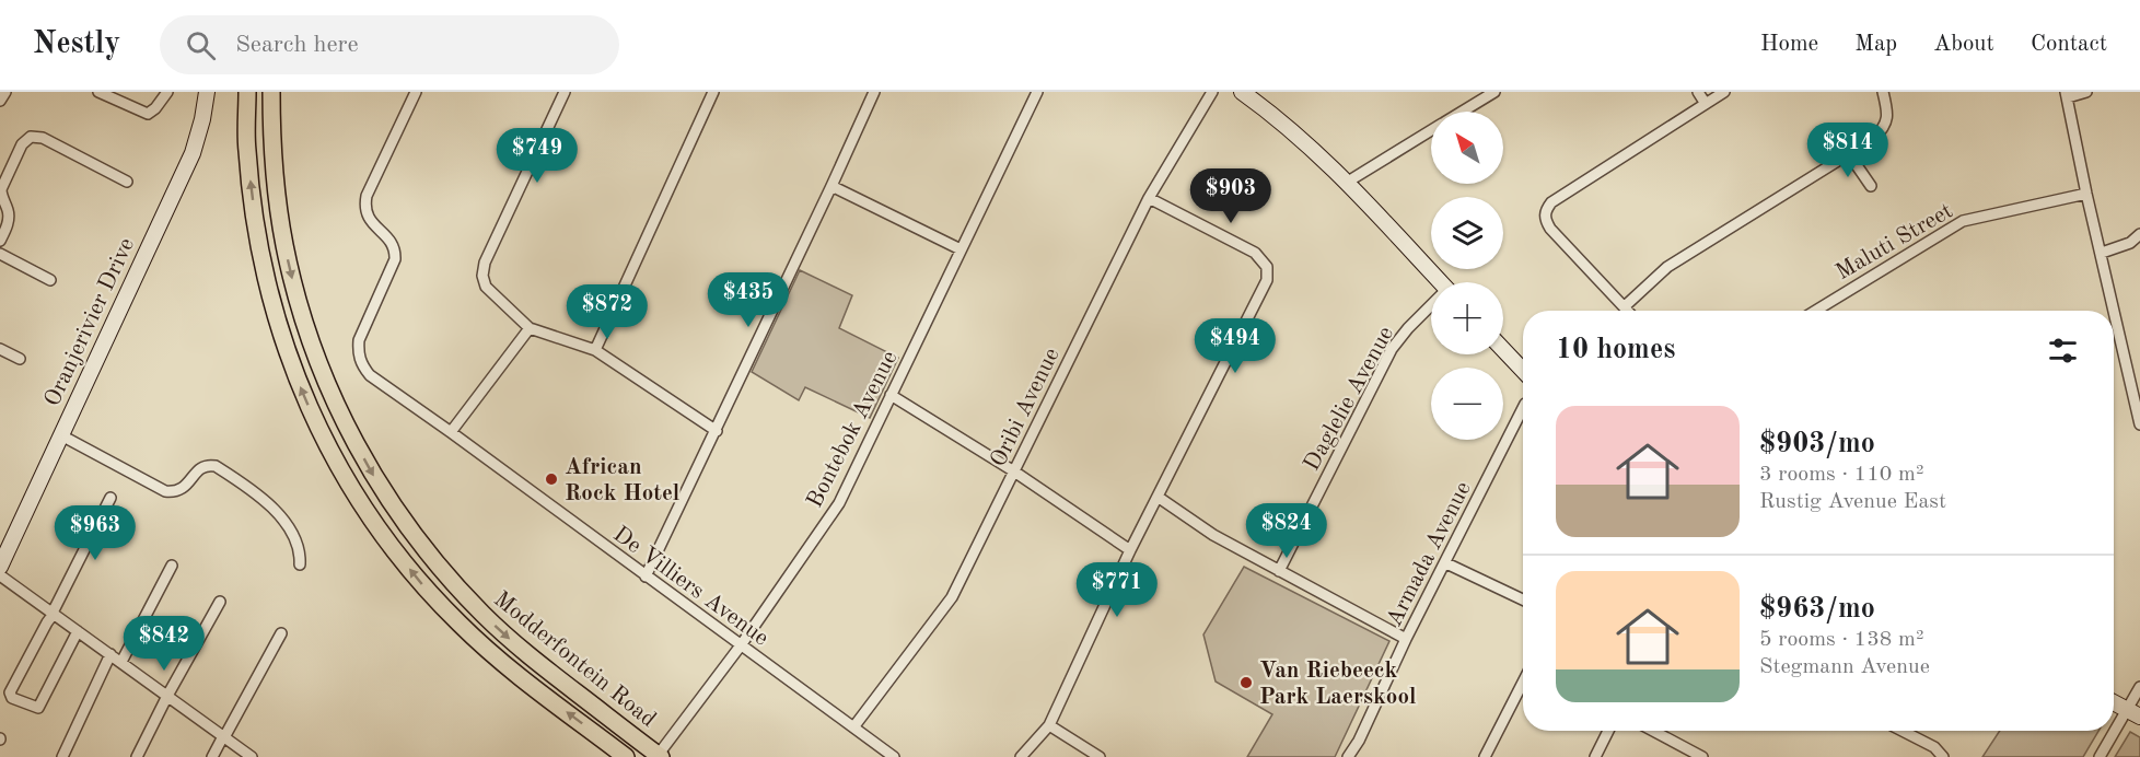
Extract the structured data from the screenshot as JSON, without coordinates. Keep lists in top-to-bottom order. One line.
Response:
{"streets":{"main road":["Modderfontein Road"],"street":["Maluti Street","Oranjerivier Drive","Daglelie Avenue","Oribi Avenue","Bontebok Avenue","Armada Avenue","De Villiers Avenue"]},"crossings":[["Oribi Avenue","De Villiers Avenue"],["Bontebok Avenue","De Villiers Avenue"],["Bontebok Avenue","Modderfontein Road"]],"places":["African Rock Hotel","Van Riebeeck Park Laerskool"],"north":"top left","page":{"header":"Nestly","search":"Search here","nav":["Home","Map","About","Contact"],"map_buttons":["+","−"],"price":["$814","$749","$903","$435","$872","$494","$824","$963","$771","$842"],"heading":"10 homes","list":[{"name":"$903/mo","note":"3 rooms · 110 m² · Rustig Avenue East"},{"name":"$963/mo","note":"5 rooms · 138 m² · Stegmann Avenue"}]}}
